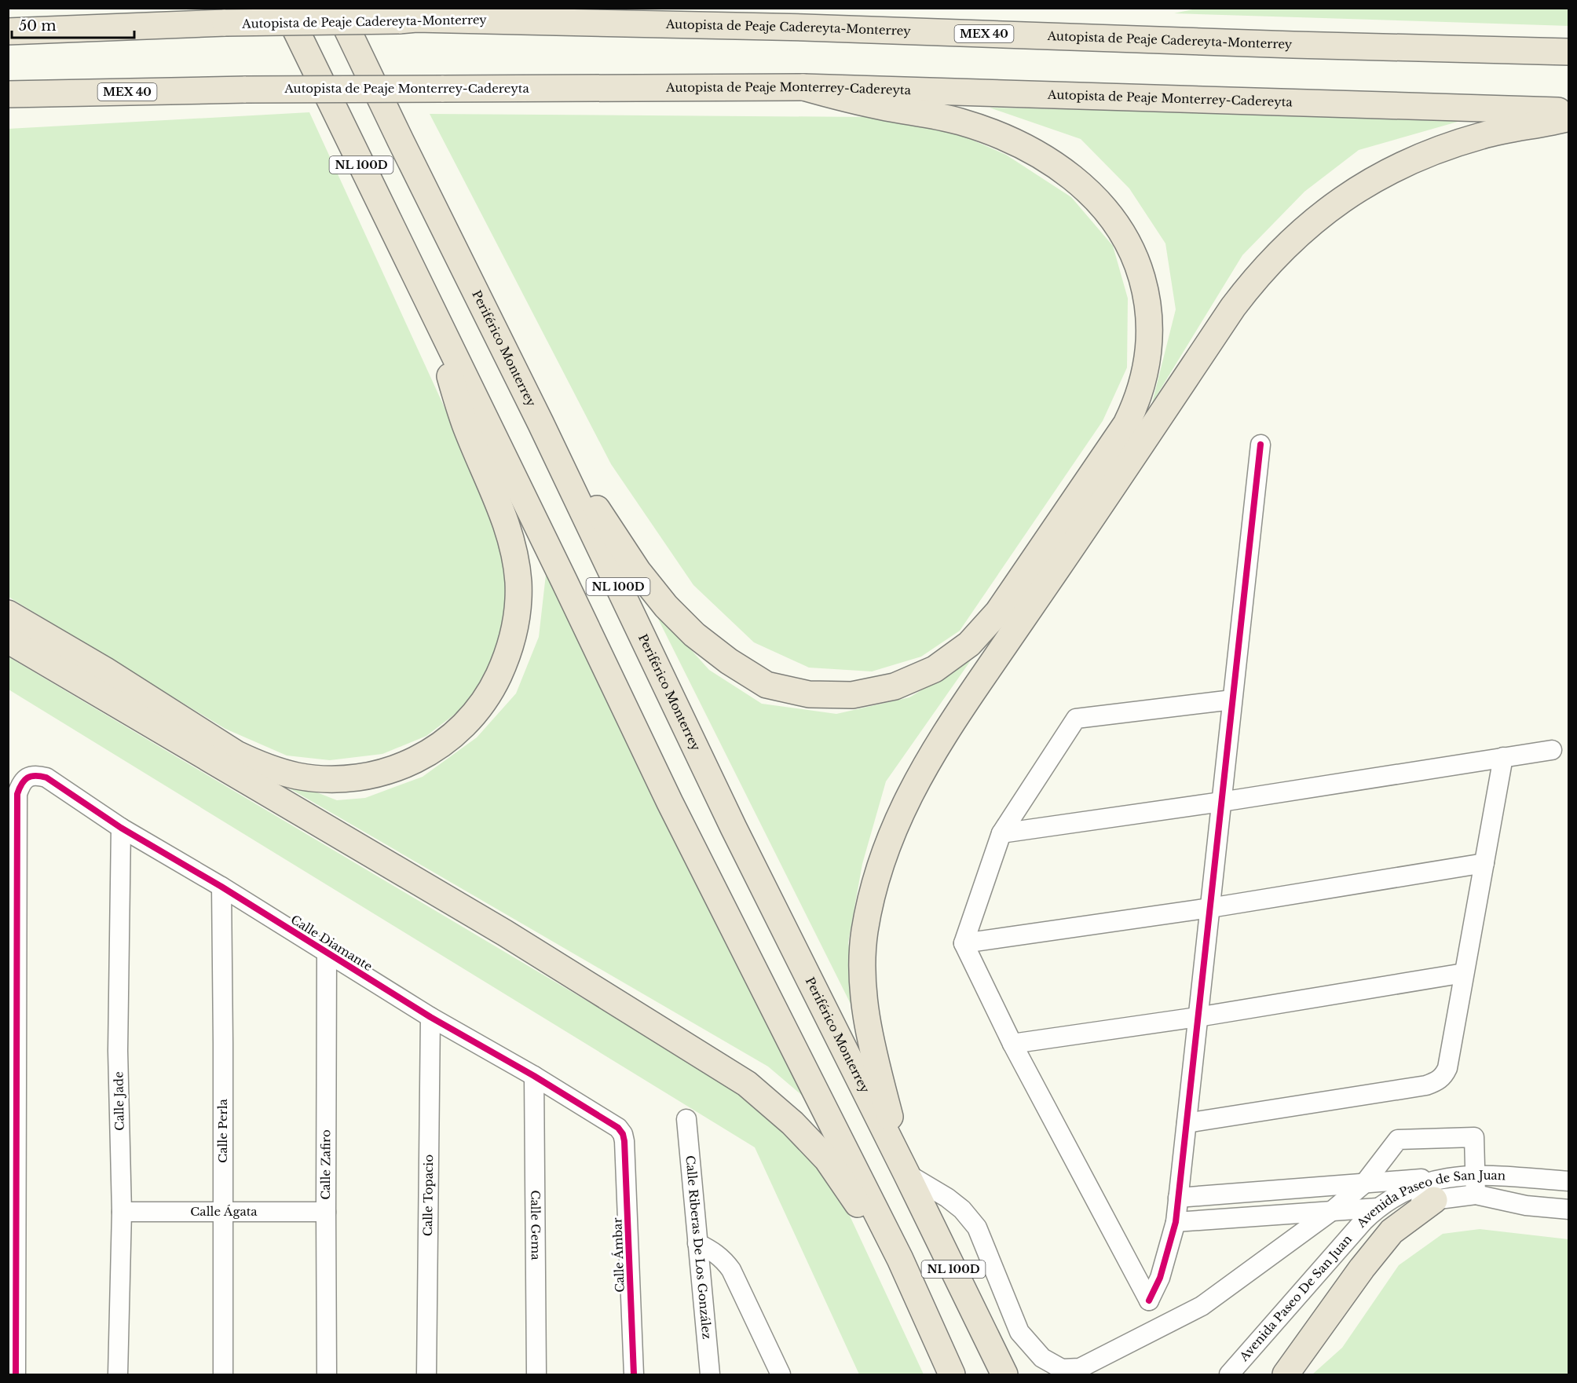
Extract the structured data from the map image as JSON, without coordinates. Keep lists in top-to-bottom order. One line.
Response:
{"streets":{"highway":["Autopista de Peaje Cadereyta-Monterrey","MEX 40","Autopista de Peaje Monterrey-Cadereyta","NL 100D","Periférico Monterrey"],"street":["Calle Diamante","Calle Jade","Calle Perla","Calle Zafiro","Calle Topacio","Avenida Paseo de San Juan","Calle Ágata","Calle Gema","Calle Riberas De Los González","Calle Ámbar","Avenida Paseo De San Juan"]},"crossings":[["Calle Diamante","Calle Jade"],["Calle Diamante","Calle Perla"],["Calle Diamante","Calle Zafiro"],["Calle Diamante","Calle Topacio"],["Calle Diamante","Calle Gema"],["Calle Diamante","Calle Ámbar"],["Calle Jade","Calle Ágata"],["Calle Perla","Calle Ágata"],["Calle Zafiro","Calle Ágata"],["Avenida Paseo de San Juan","Avenida Paseo De San Juan"]],"scale_bar":"50 m"}
